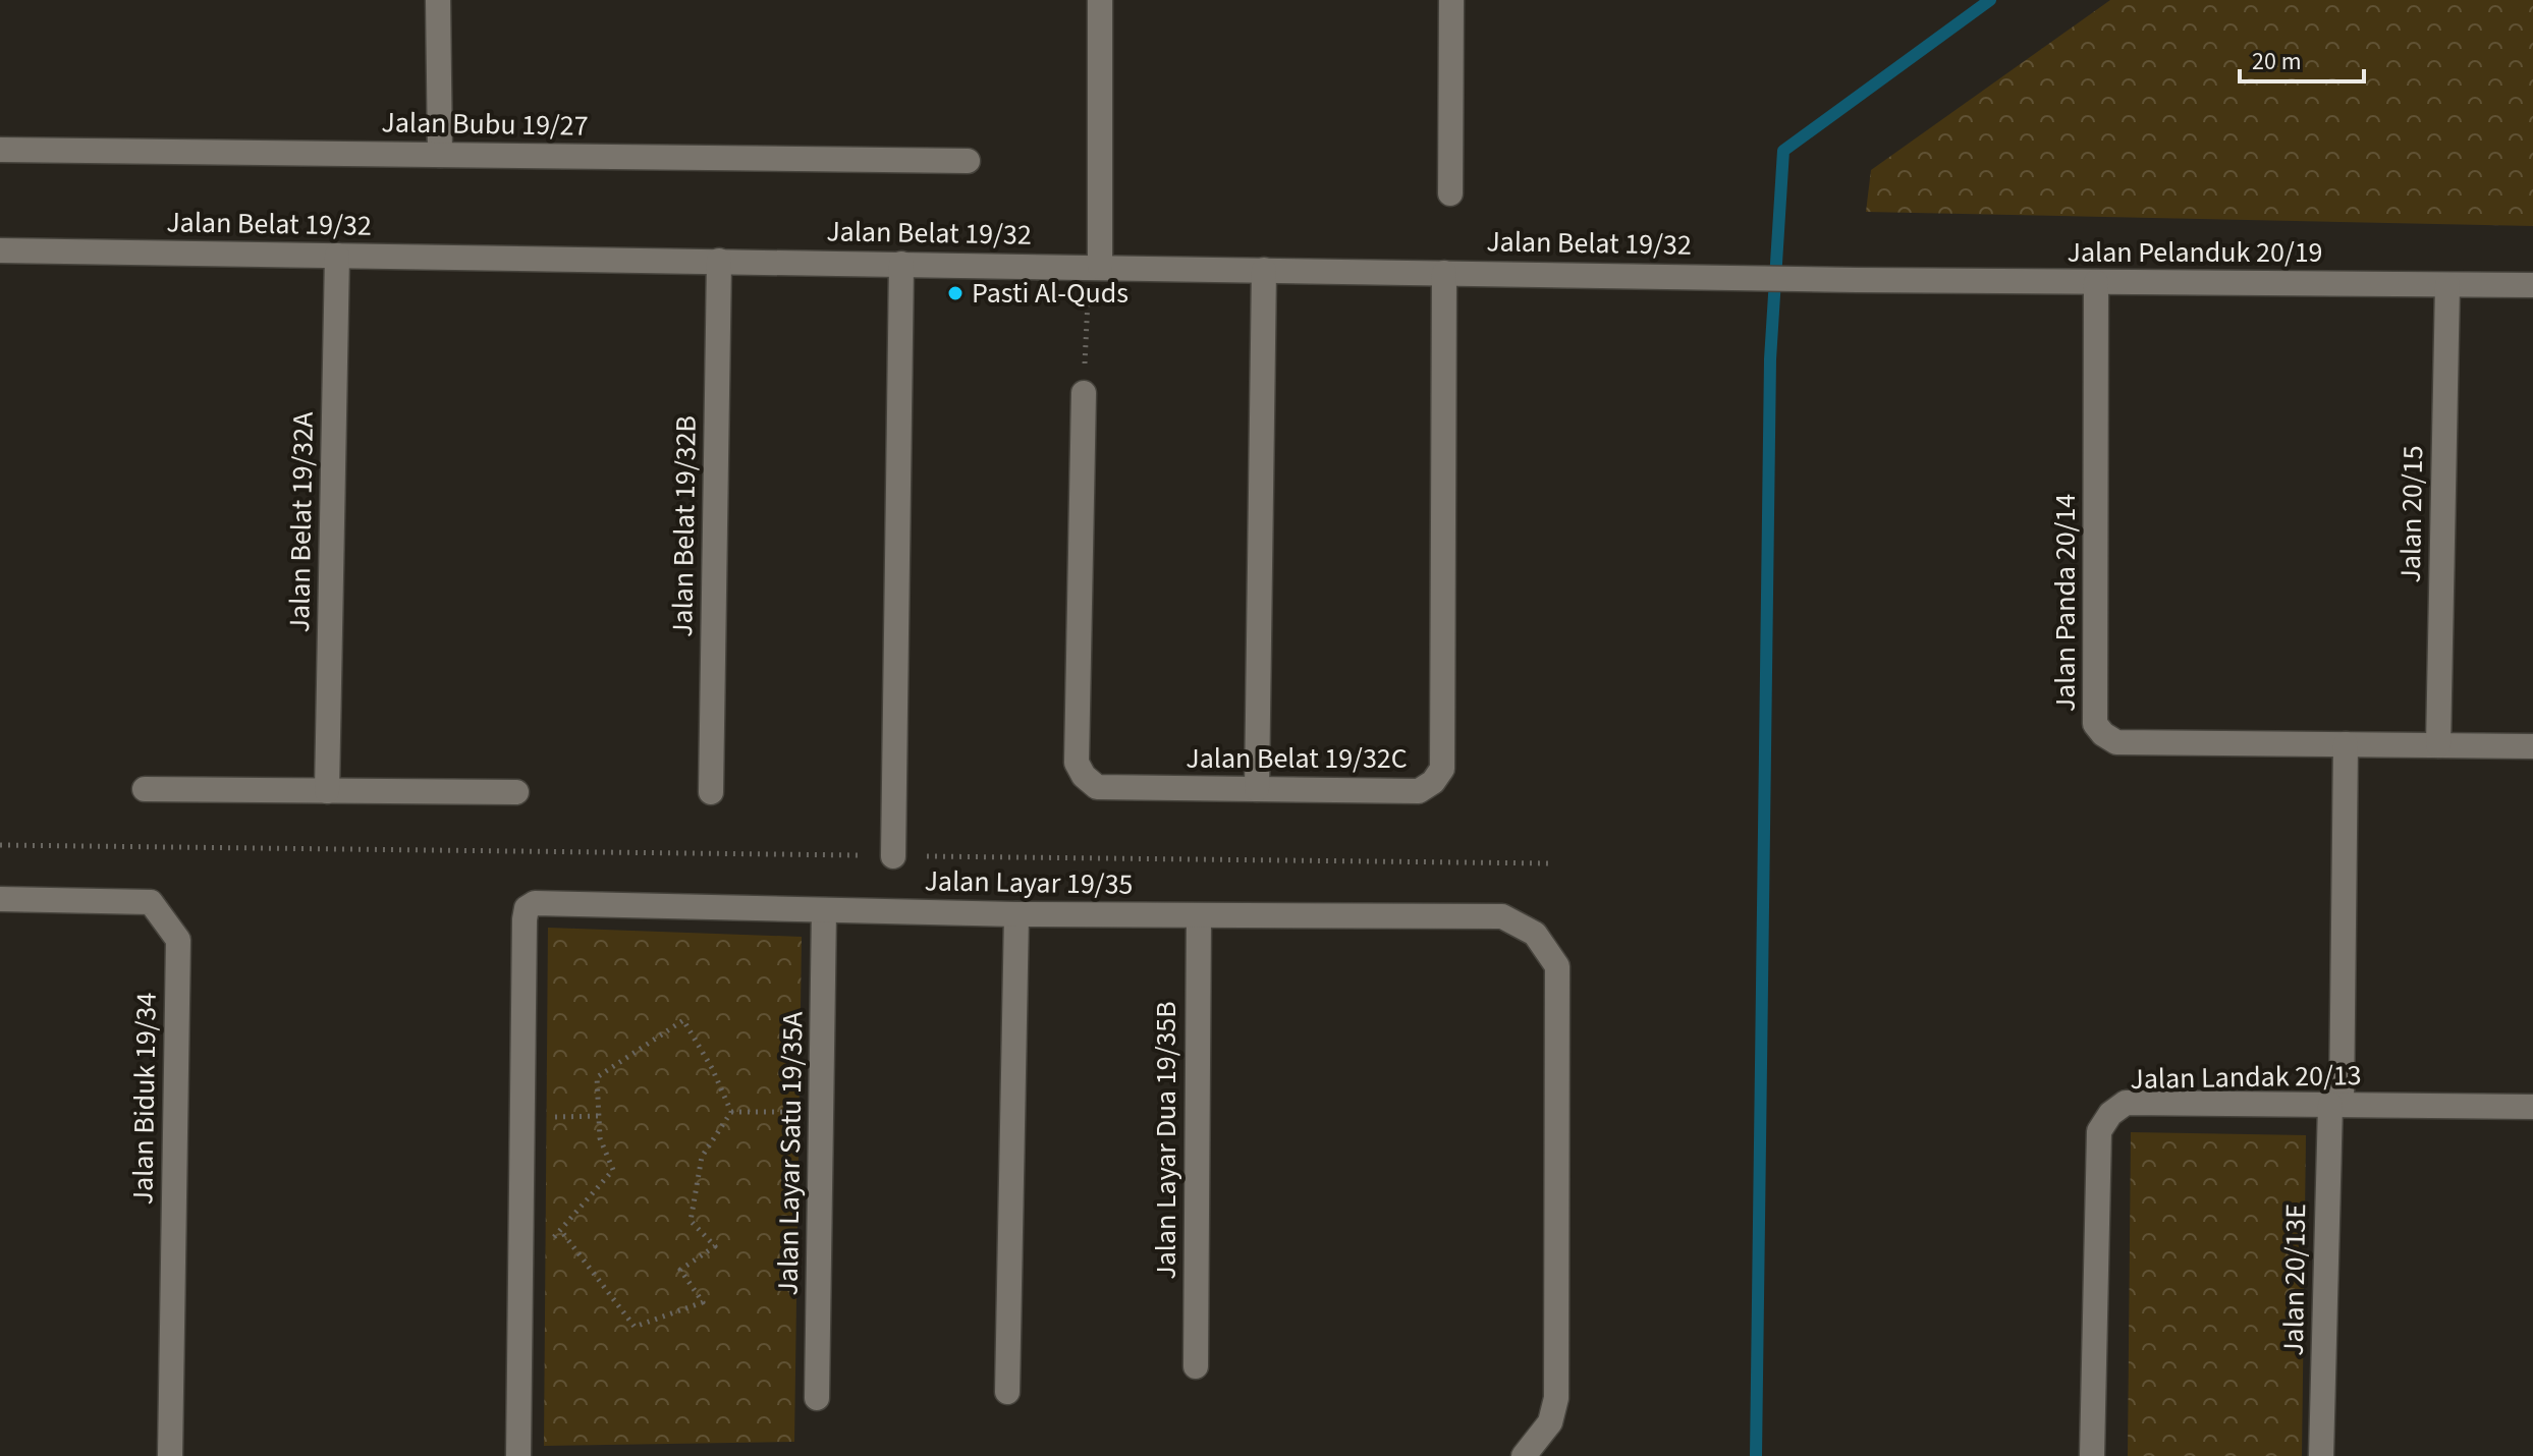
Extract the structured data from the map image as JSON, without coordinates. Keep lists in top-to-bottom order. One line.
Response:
{"streets":{"street":["Jalan Bubu 19/27","Jalan Belat 19/32","Jalan Pelanduk 20/19","Jalan 20/15","Jalan Belat 19/32A","Jalan Belat 19/32B","Jalan Panda 20/14","Jalan Belat 19/32C","Jalan Layar 19/35","Jalan Landak 20/13","Jalan Biduk 19/34","Jalan Layar Dua 19/35B","Jalan Layar Satu 19/35A","Jalan 20/13E"]},"crossings":[["Jalan Belat 19/32","Jalan Pelanduk 20/19"],["Jalan Belat 19/32","Jalan Belat 19/32A"],["Jalan Belat 19/32","Jalan Belat 19/32B"],["Jalan Belat 19/32","Jalan Belat 19/32C"],["Jalan Pelanduk 20/19","Jalan 20/15"],["Jalan Pelanduk 20/19","Jalan Panda 20/14"],["Jalan 20/15","Jalan Panda 20/14"],["Jalan Panda 20/14","Jalan 20/13E"],["Jalan Layar 19/35","Jalan Layar Dua 19/35B"],["Jalan Layar 19/35","Jalan Layar Satu 19/35A"],["Jalan Landak 20/13","Jalan 20/13E"]],"places":["Pasti Al-Quds"],"scale_bar":"20 m"}
